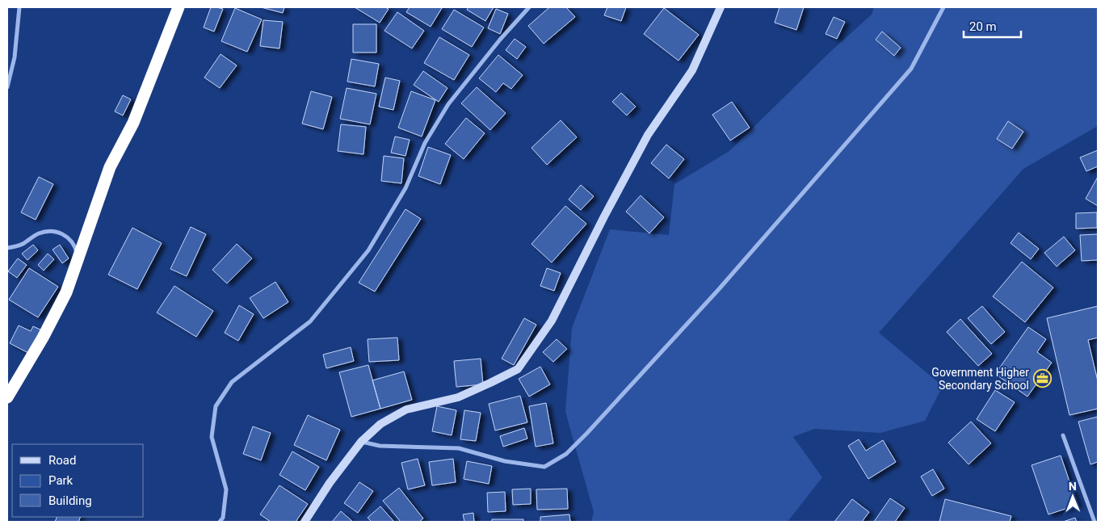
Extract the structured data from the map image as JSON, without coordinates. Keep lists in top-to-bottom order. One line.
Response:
{"places":{"office":["Government Higher Secondary School"]},"legend":["Road","Park","Building"],"scale_bar":"20 m","north":"top"}
